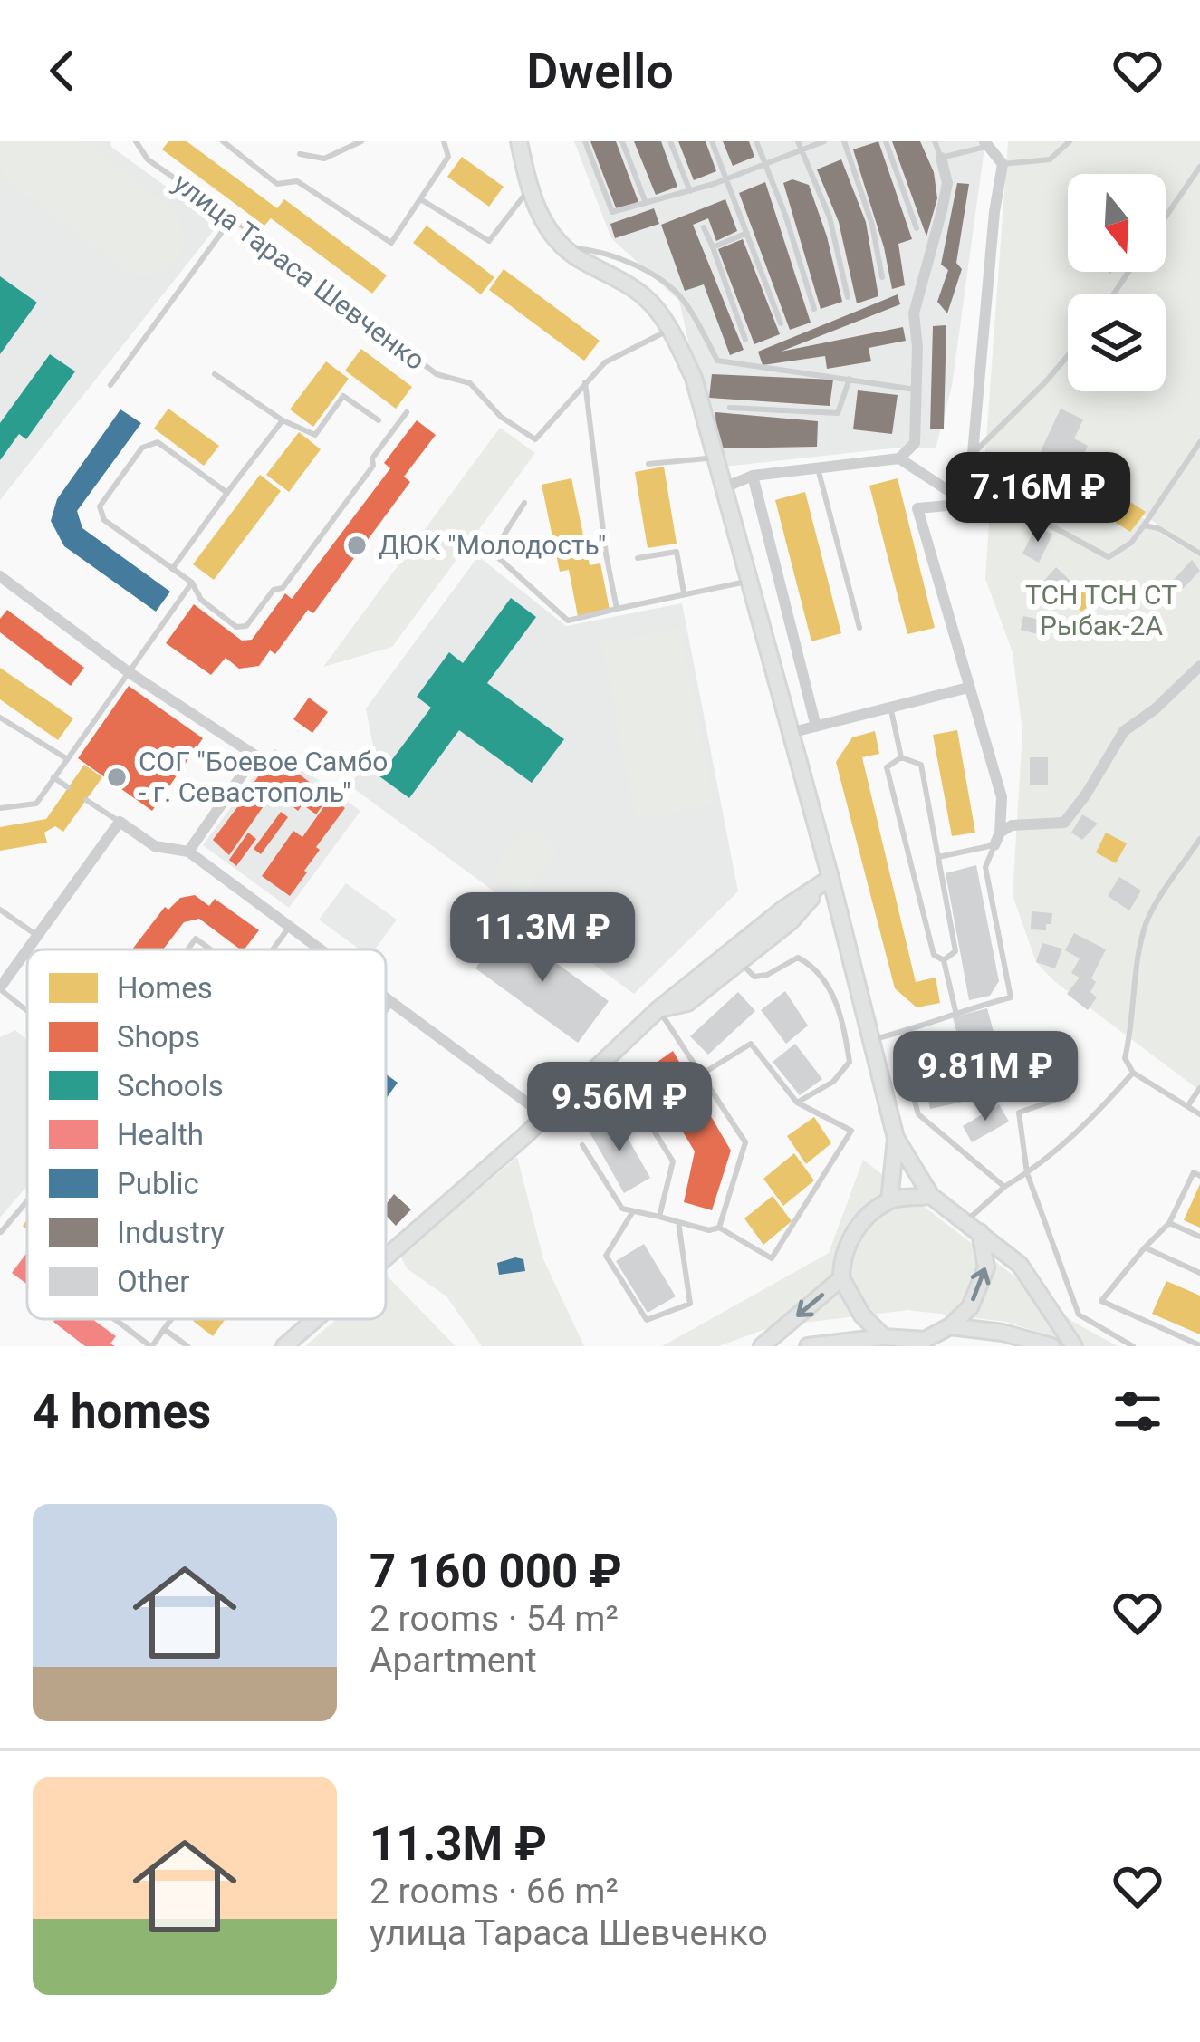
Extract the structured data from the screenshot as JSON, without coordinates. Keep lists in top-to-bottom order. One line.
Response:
{"streets":{"lane":["улица Тараса Шевченко"]},"parks":["ТСН ТСН СТ Рыбак-2А"],"places":["ДЮК \"Молодость\"","СОГ \"Боевое Самбо - г. Севастополь\""],"legend":["Homes","Shops","Schools","Health","Public","Industry","Other"],"north":"bottom","page":{"header":"Dwello","price":["7.16M ₽","11.3M ₽","9.81M ₽","9.56M ₽"],"heading":"4 homes","list":[{"name":"7 160 000 ₽","note":"2 rooms · 54 m² · Apartment"},{"name":"11.3M ₽","note":"2 rooms · 66 m² · улица Тараса Шевченко"}]}}
